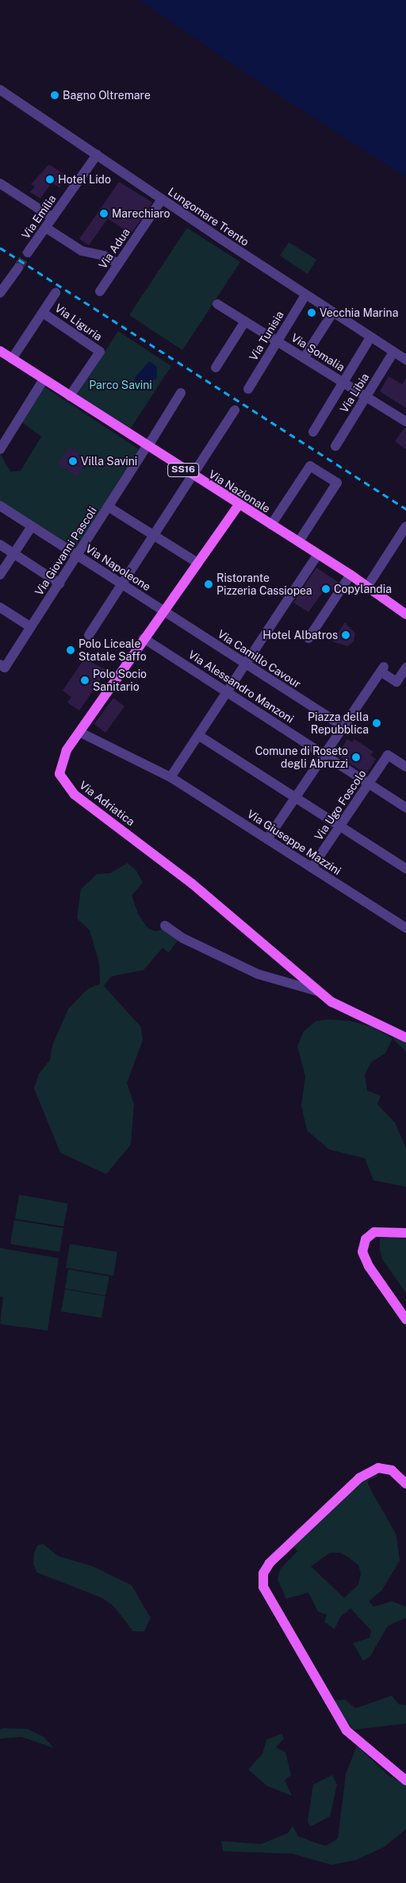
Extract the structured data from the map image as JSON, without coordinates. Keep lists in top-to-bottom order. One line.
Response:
{"streets":{"main road":["SS16","Via Nazionale","Via Adriatica"],"street":["Via Emilia","Lungomare Trento","Via Adua","Via Liguria","Via Tunisia","Via Somalia","Via Libia","Via Giovanni Pascoli","Via Napoleone","Via Camillo Cavour","Via Alessandro Manzoni","Via Ugo Foscolo","Via Giuseppe Mazzini"]},"crossings":[["Via Emilia","Lungomare Trento"],["Lungomare Trento","Via Adua"],["Lungomare Trento","Via Tunisia"],["Lungomare Trento","Via Libia"],["Via Liguria","Via Nazionale"],["Via Tunisia","Via Somalia"],["Via Somalia","Via Libia"],["Via Nazionale","Via Giovanni Pascoli"],["Via Nazionale","Via Adriatica"],["Via Giovanni Pascoli","Via Napoleone"],["Via Napoleone","Via Camillo Cavour"],["Via Napoleone","Via Adriatica"],["Via Camillo Cavour","Via Adriatica"],["Via Alessandro Manzoni","Via Adriatica"],["Via Alessandro Manzoni","Via Ugo Foscolo"],["Via Adriatica","Via Giuseppe Mazzini"],["Via Ugo Foscolo","Via Giuseppe Mazzini"]],"parks":["Parco Savini"],"places":["Bagno Oltremare","Hotel Lido","Marechiaro","Vecchia Marina","Villa Savini","Ristorante Pizzeria Cassiopea","Copylandia","Hotel Albatros","Polo Liceale Statale Saffo","Polo Socio Sanitario","Piazza della Repubblica","Comune di Roseto degli Abruzzi"]}
